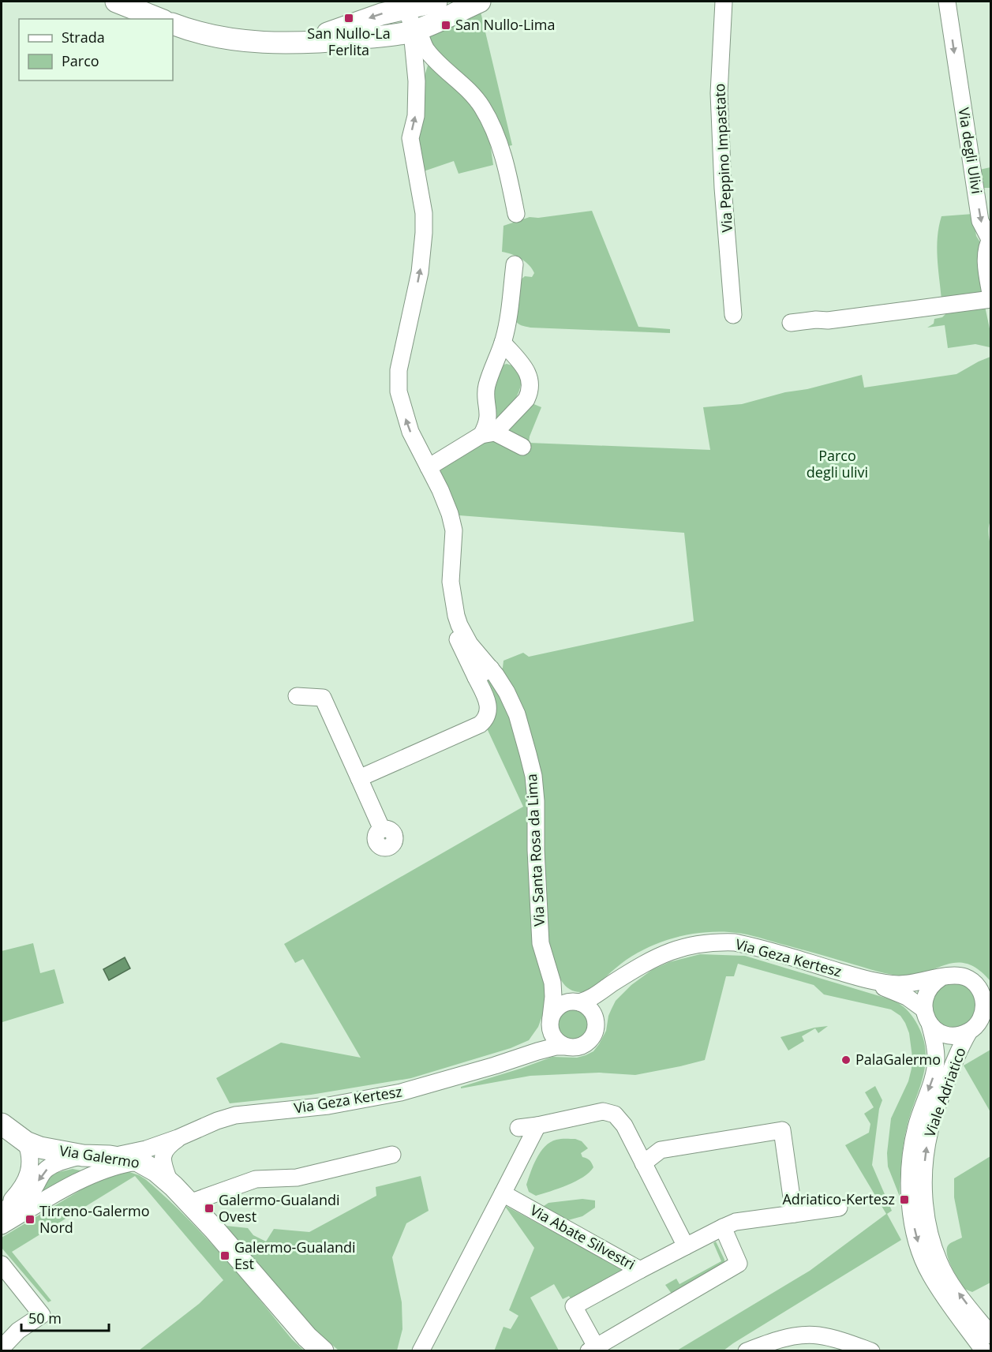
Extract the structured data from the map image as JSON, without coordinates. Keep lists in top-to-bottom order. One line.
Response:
{"streets":{"main road":["Via Galermo"],"street":["Via degli Ulivi","Via Peppino Impastato","Via Santa Rosa da Lima","Via Geza Kertesz","Viale Adriatico","Via Abate Silvestri"]},"crossings":[["Via Geza Kertesz","Via Galermo"]],"one_way":["Via degli Ulivi"],"parks":["Parco degli ulivi"],"places":{"transit":["San Nullo-La Ferlita","San Nullo-Lima","Adriatico-Kertesz","Galermo-Gualandi Ovest","Tirreno-Galermo Nord","Galermo-Gualandi Est"],"other":["PalaGalermo"]},"legend":["Strada","Parco"],"scale_bar":"50 m"}
